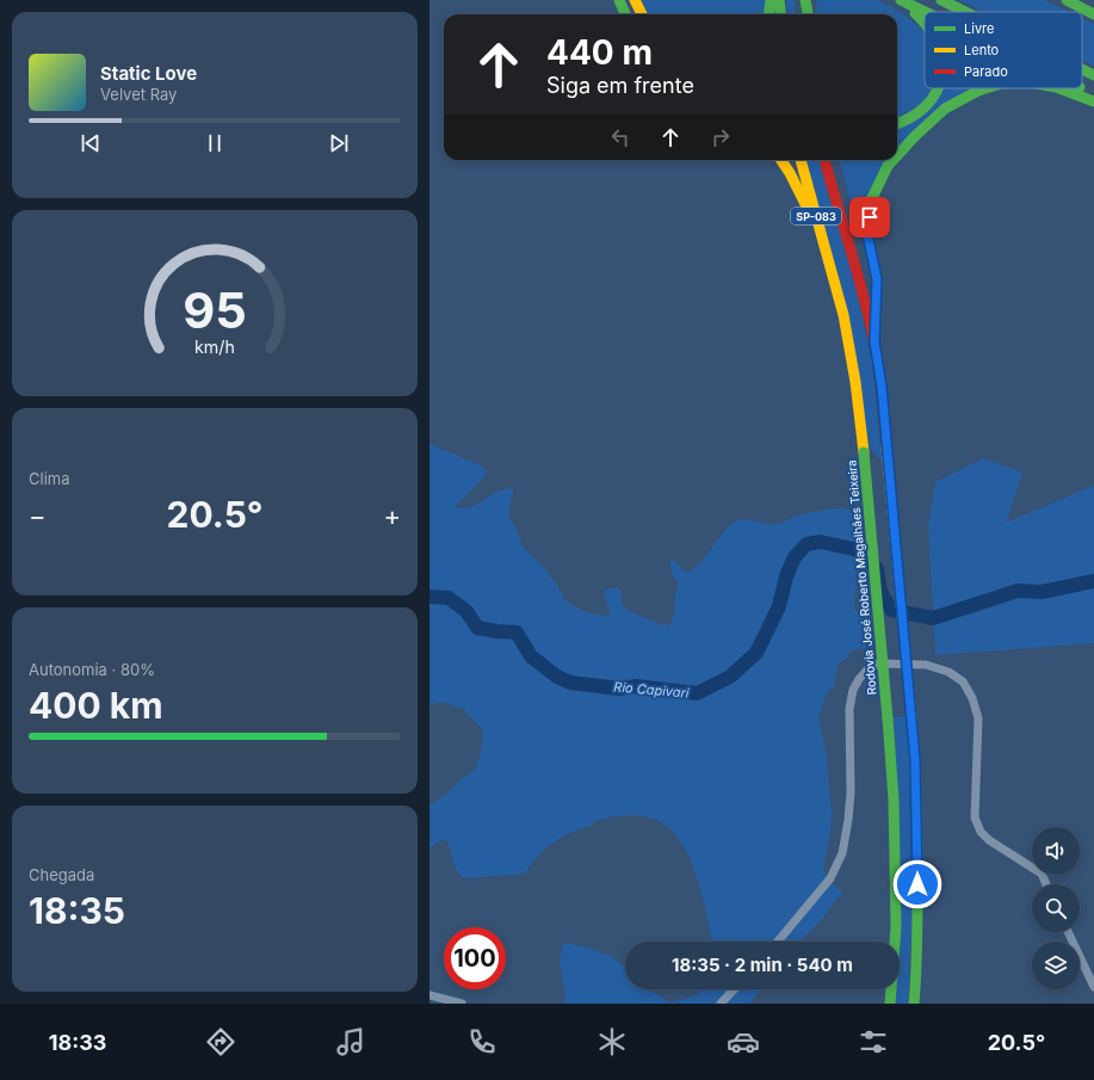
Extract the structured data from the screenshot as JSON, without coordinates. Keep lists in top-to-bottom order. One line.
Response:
{"streets":{"highway":["SP-083","Rodovia José Roberto Magalhães Teixeira"]},"water":["Rio Capivari"],"legend":["Livre","Lento","Parado"],"page":{"turn":["440 m","Siga em frente"],"song":["Static Love","Velvet Ray"],"tile":["Clima",["Autonomia · 80%","400 km"],["Chegada","18:35"]],"heat":["−","20.5°","+"],"limit":"100","trip":"18:35 · 2 min · 540 m","tabs":["18:33","20.5°"],"gauge":["95","km/h"]}}
